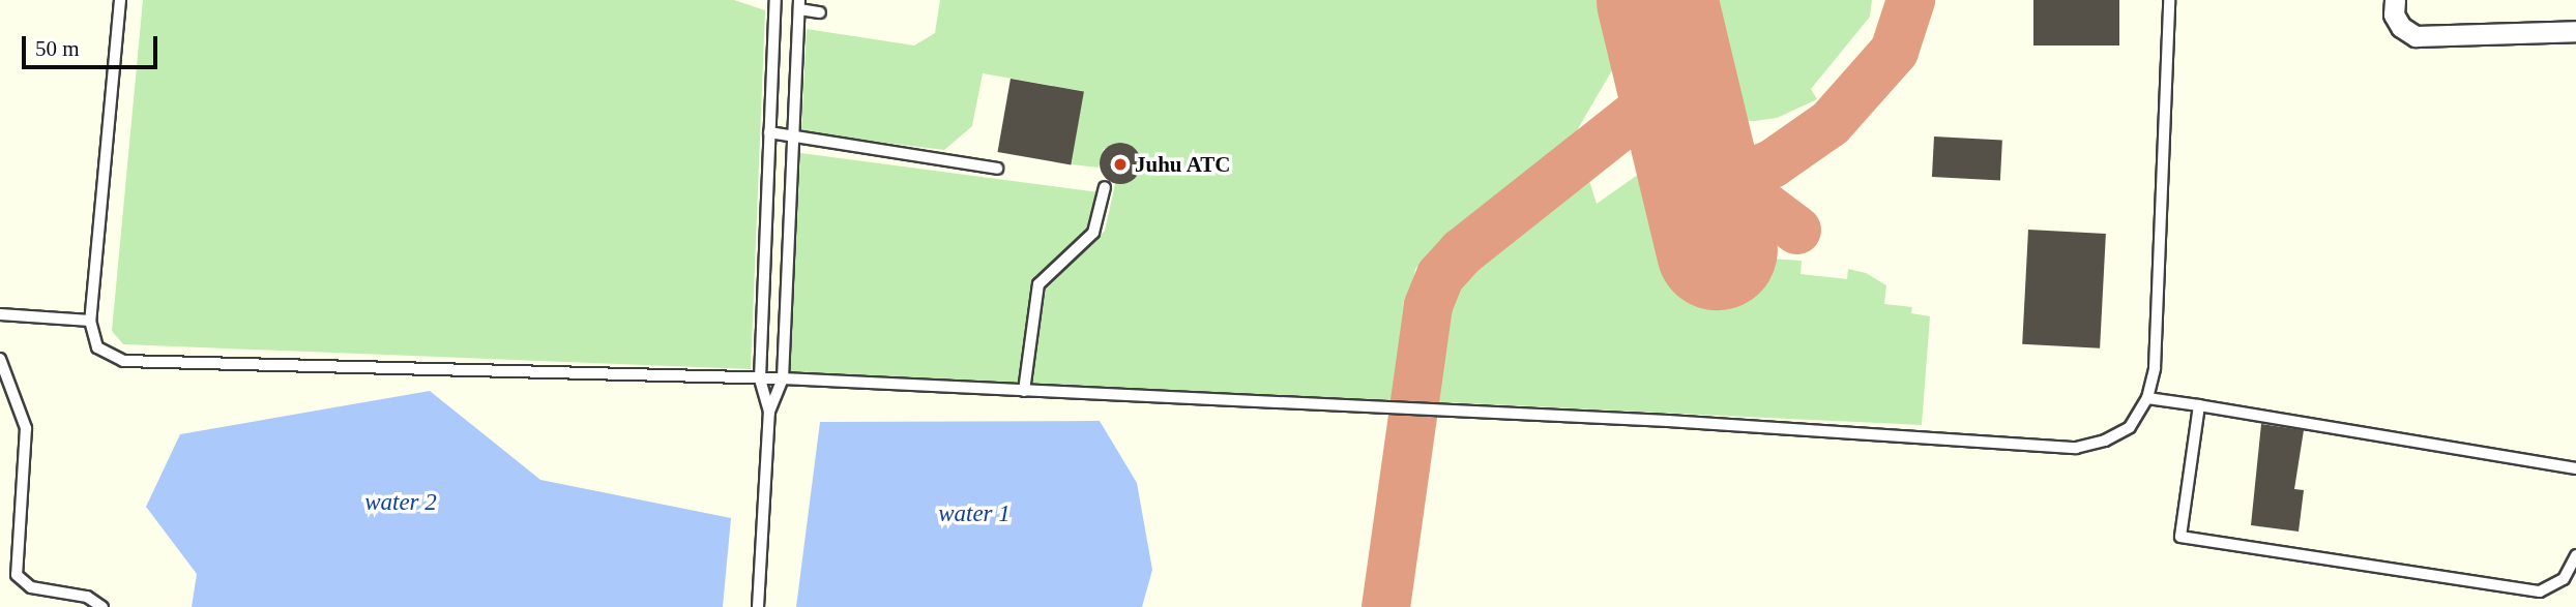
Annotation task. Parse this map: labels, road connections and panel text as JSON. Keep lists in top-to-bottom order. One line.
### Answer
{"water":["water 2","water 1"],"places":["Juhu ATC"],"scale_bar":"50 m"}
